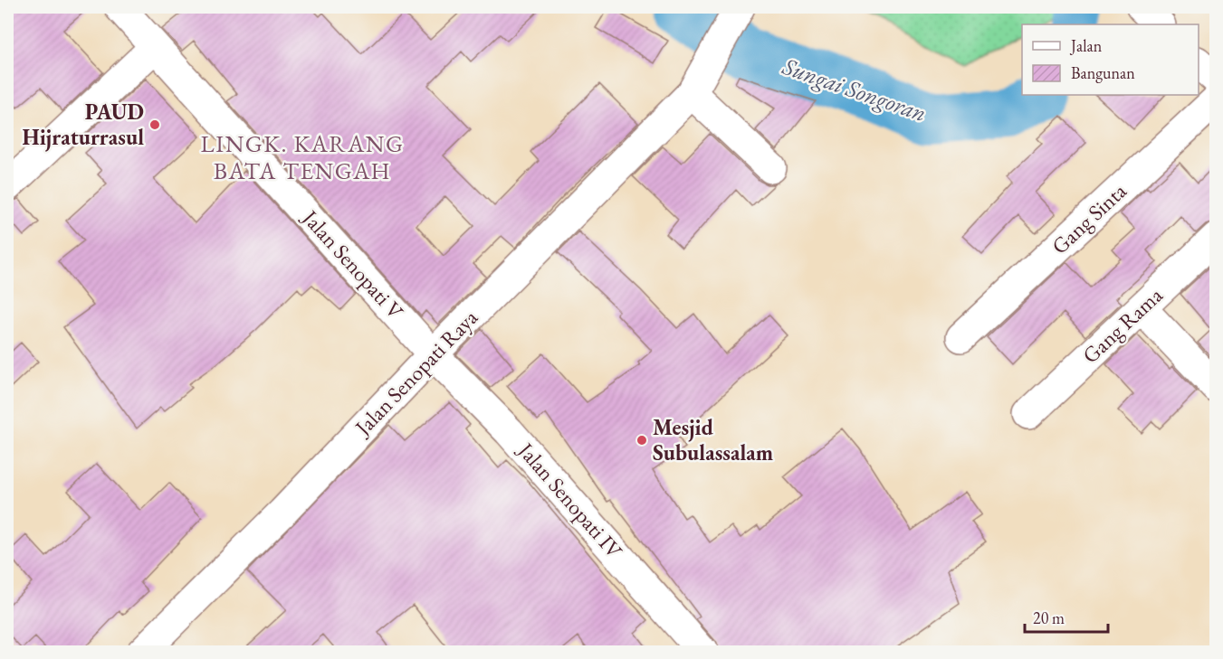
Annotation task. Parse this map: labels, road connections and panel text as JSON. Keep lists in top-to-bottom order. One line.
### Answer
{"streets":{"street":["Gang Sinta","Jalan Senopati V","Gang Rama","Jalan Senopati Raya","Jalan Senopati IV"]},"crossings":[["Jalan Senopati V","Jalan Senopati Raya"],["Jalan Senopati V","Jalan Senopati IV"],["Jalan Senopati Raya","Jalan Senopati IV"]],"districts":["LINGK. KARANG BATA TENGAH"],"water":["Sungai Songoran"],"places":["PAUD Hijraturrasul","Mesjid Subulassalam"],"legend":["Jalan","Bangunan"],"scale_bar":"20 m"}
